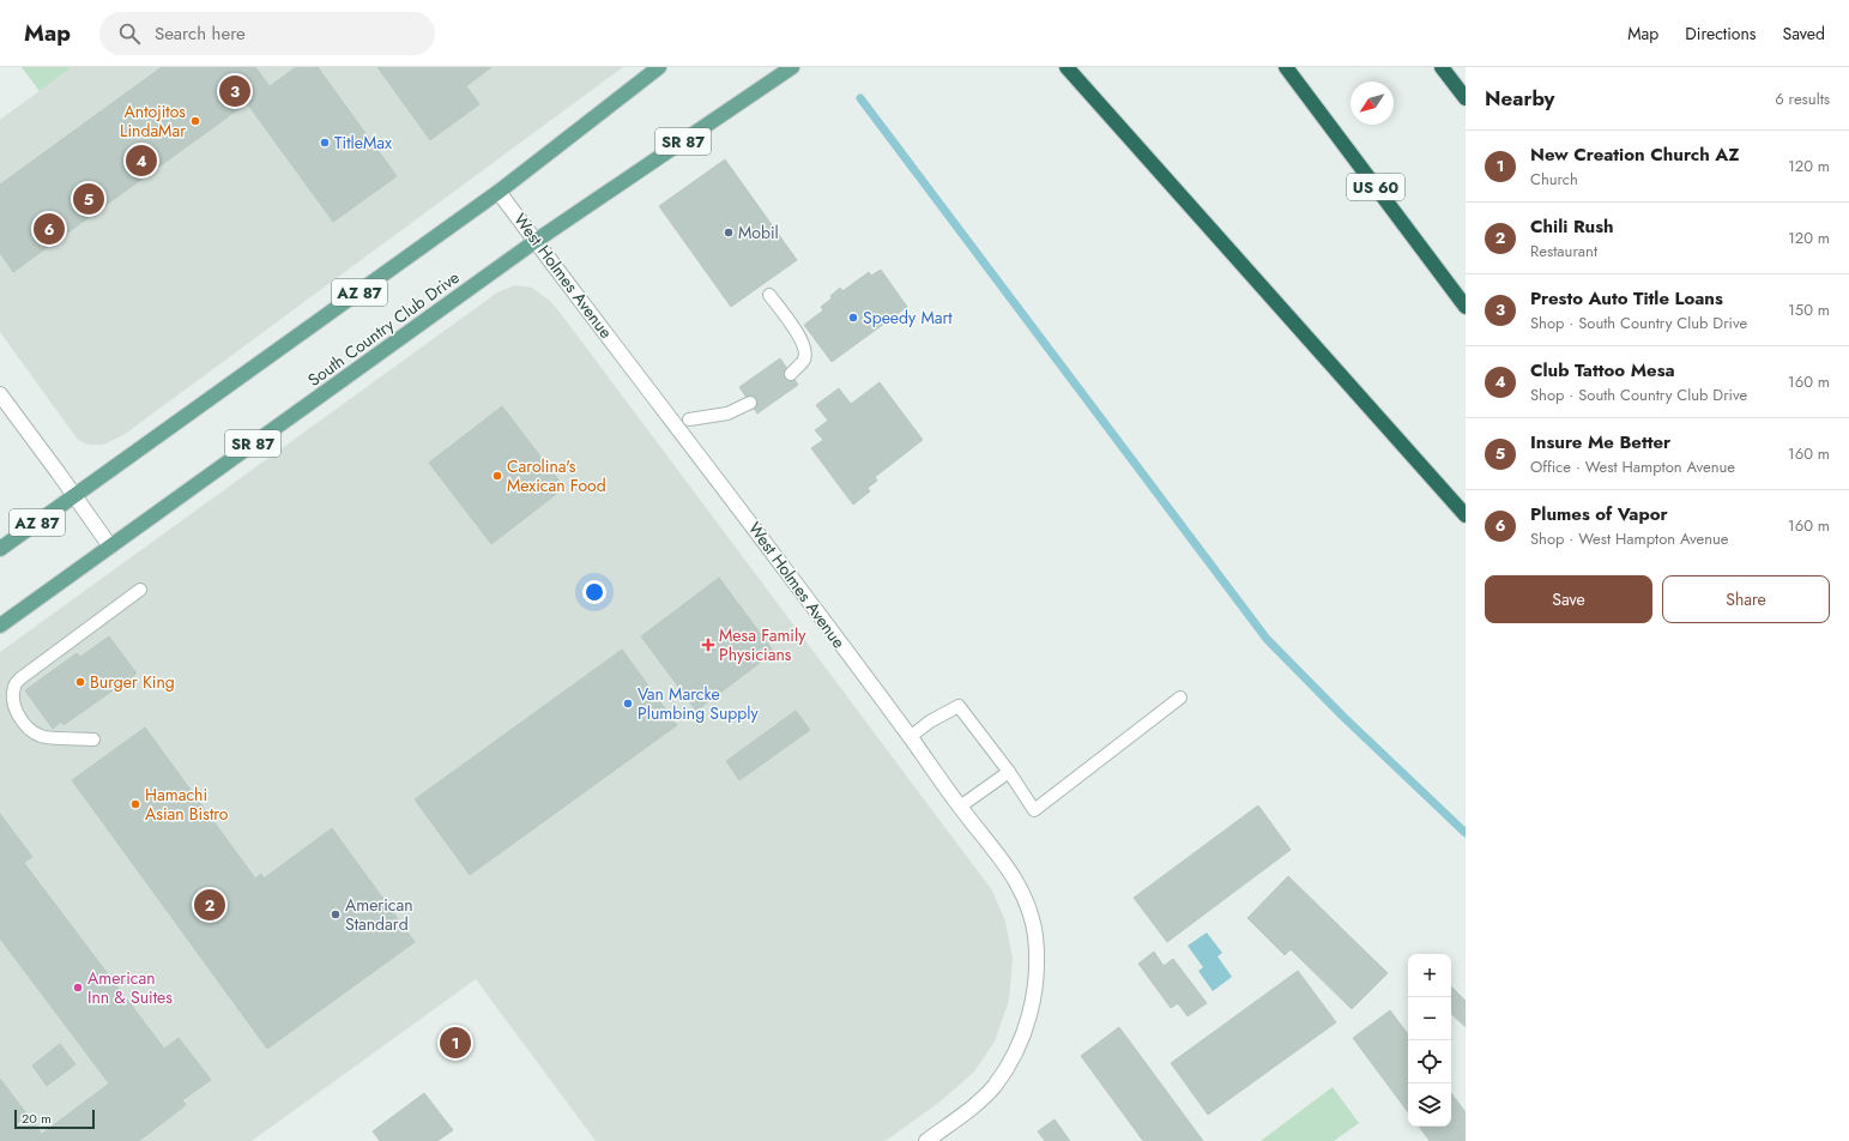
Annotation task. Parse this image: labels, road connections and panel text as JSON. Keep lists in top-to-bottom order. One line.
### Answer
{"streets":{"highway":["US 60"],"main road":["SR 87","AZ 87","South Country Club Drive"],"street":["West Holmes Avenue"]},"crossings":[["West Holmes Avenue","AZ 87"],["West Holmes Avenue","South Country Club Drive"]],"places":{"other":["Antojitos LindaMar","TitleMax","Mobil","Speedy Mart","Carolina's Mexican Food","Burger King","Van Marcke Plumbing Supply","Hamachi Asian Bistro","American Standard","American Inn & Suites"],"health":["Mesa Family Physicians"]},"scale_bar":"20 m","north":"bottom left","page":{"header":"Map","search":"Search here","nav":["Map","Directions","Saved"],"heading":["Nearby","6 results"],"pins":["3","4","5","6","2","1"],"list":[{"mark":"1","name":"New Creation Church AZ","note":"Church","value":"120 m"},{"mark":"2","name":"Chili Rush","note":"Restaurant","value":"120 m"},{"mark":"3","name":"Presto Auto Title Loans","note":"Shop · South Country Club Drive","value":"150 m"},{"mark":"4","name":"Club Tattoo Mesa","note":"Shop · South Country Club Drive","value":"160 m"},{"mark":"5","name":"Insure Me Better","note":"Office · West Hampton Avenue","value":"160 m"},{"mark":"6","name":"Plumes of Vapor","note":"Shop · West Hampton Avenue","value":"160 m"}],"buttons":["Save","Share"],"map_buttons":["+","−"],"scale":"20 m"}}
